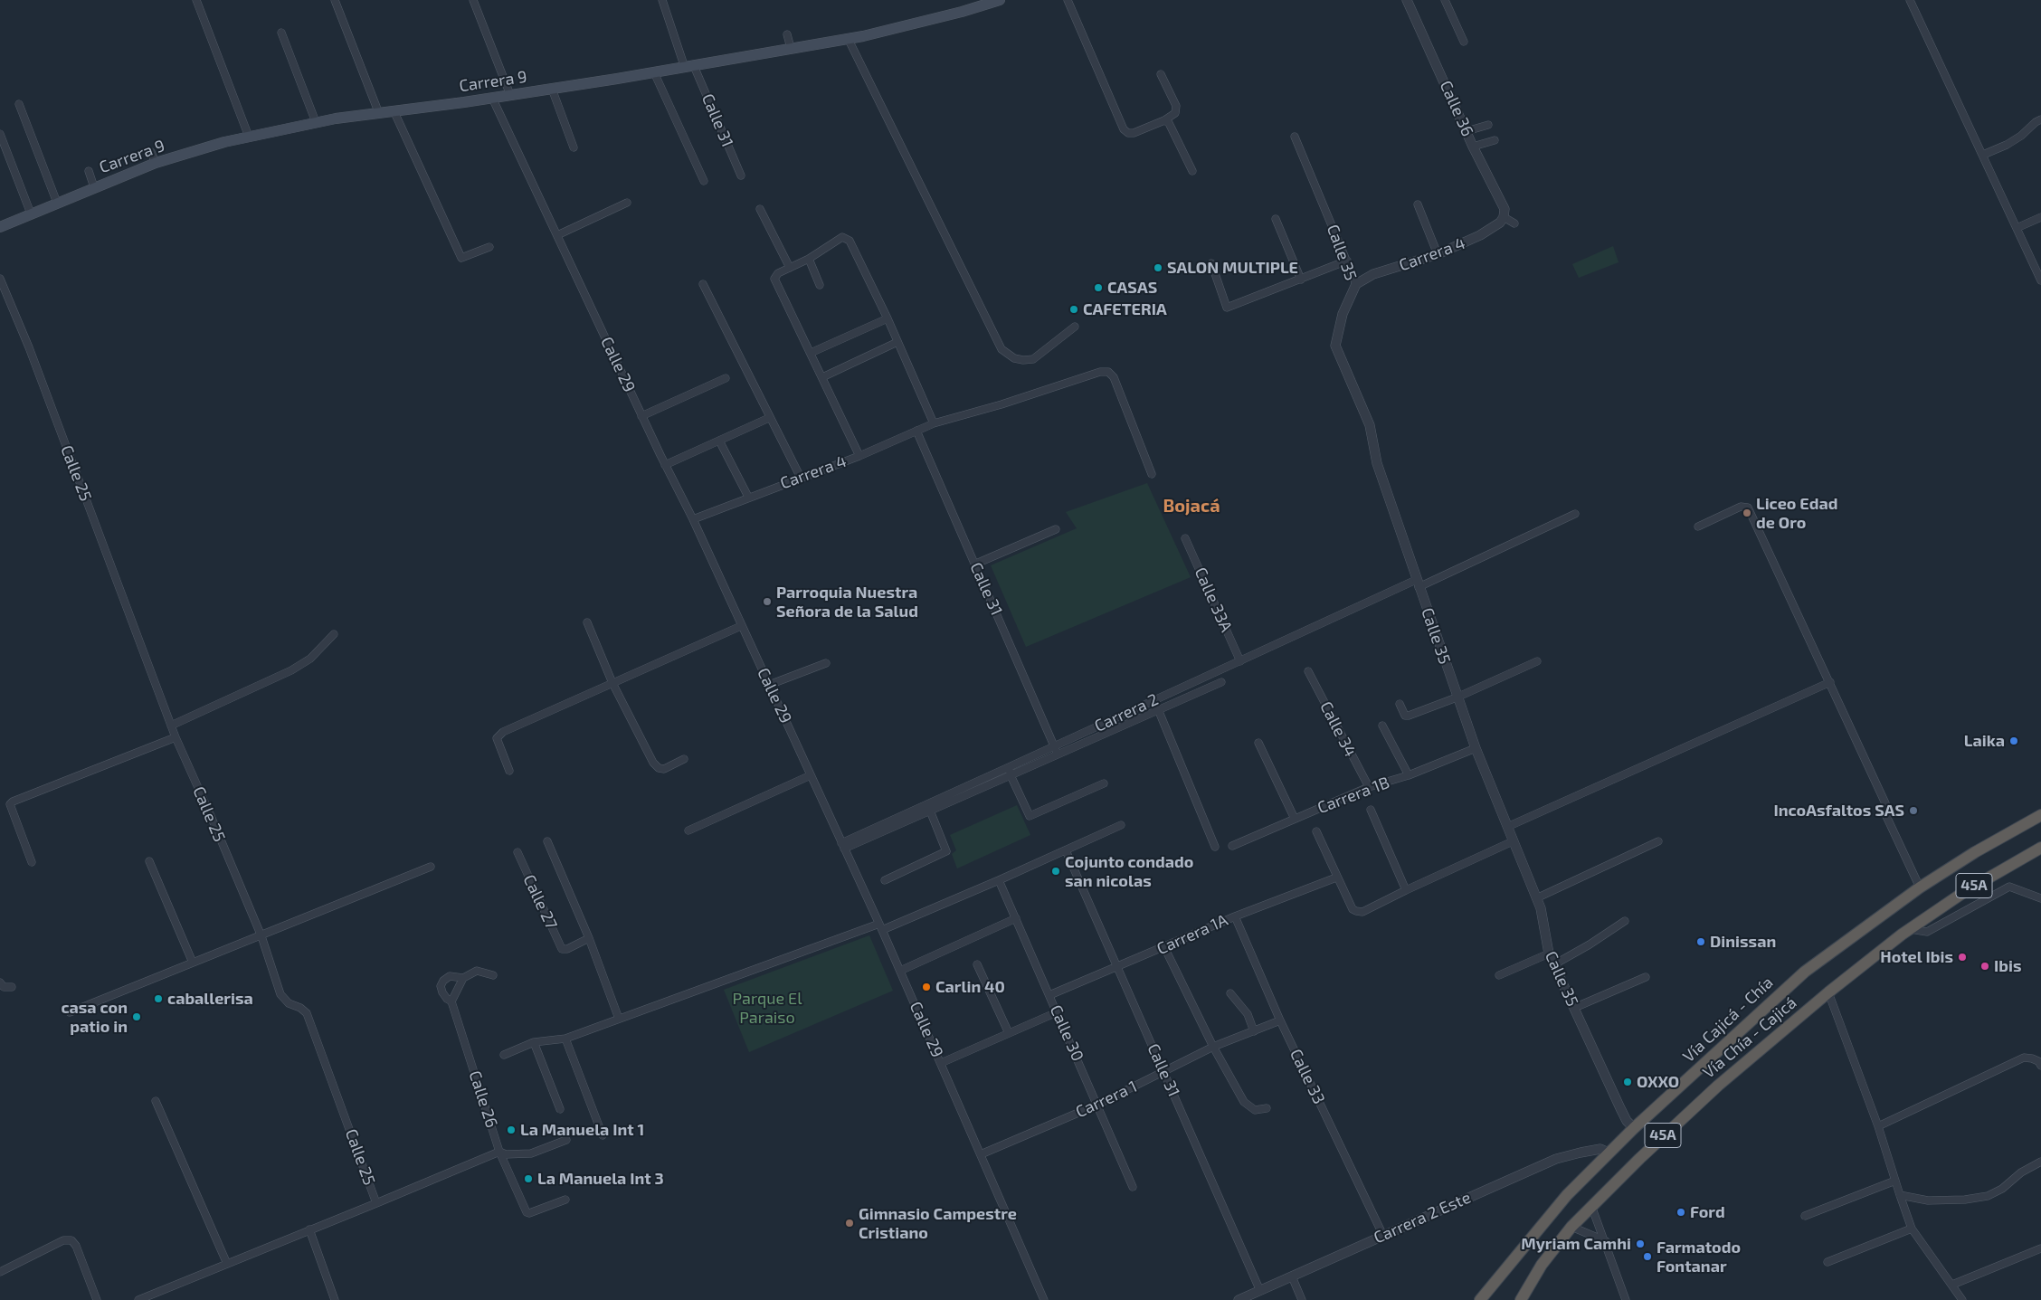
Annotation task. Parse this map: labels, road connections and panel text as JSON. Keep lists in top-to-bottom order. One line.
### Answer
{"streets":{"highway":["45A","Vía Cajicá - Chía","Vía Chía - Cajicá"],"main road":["Carrera 9"],"street":["Calle 36","Calle 31","Calle 35","Carrera 4","Calle 29","Calle 25","Calle 33A","Carrera 2","Calle 34","Carrera 1B","Calle 27","Carrera 1A","Calle 30","Calle 33","Calle 26","Carrera 1","Carrera 2 Este"]},"crossings":[["Carrera 9","Calle 31"],["Carrera 9","Calle 29"],["Calle 36","Carrera 4"],["Calle 31","Carrera 4"],["Calle 31","Carrera 2"],["Calle 31","Carrera 1A"],["Calle 31","Carrera 1"],["Calle 31","Carrera 2 Este"],["Calle 35","Carrera 4"],["Calle 35","Carrera 2"],["Calle 35","Carrera 1B"],["Calle 35","Vía Cajicá - Chía"],["Carrera 4","Calle 29"],["Calle 29","Carrera 2"],["Calle 29","Carrera 1"],["Calle 33A","Carrera 2"],["Calle 34","Carrera 1B"],["Carrera 1A","Calle 30"],["Carrera 1A","Calle 33"],["Vía Cajicá - Chía","Carrera 2 Este"],["Calle 30","Carrera 1"],["Calle 33","Carrera 1"],["Calle 33","Carrera 2 Este"]],"districts":["Bojacá"],"parks":["Parque El Paraiso"],"places":["SALON MULTIPLE","CASAS","CAFETERIA","Liceo Edad de Oro","Parroquia Nuestra Señora de la Salud","Laika","IncoAsfaltos SAS","Cojunto condado san nicolas","Dinissan","Hotel Ibis","Ibis","Carlin 40","caballerisa","casa con patio in","OXXO","La Manuela Int 1","La Manuela Int 3","Ford","Gimnasio Campestre Cristiano","Myriam Camhi","Farmatodo Fontanar"]}
